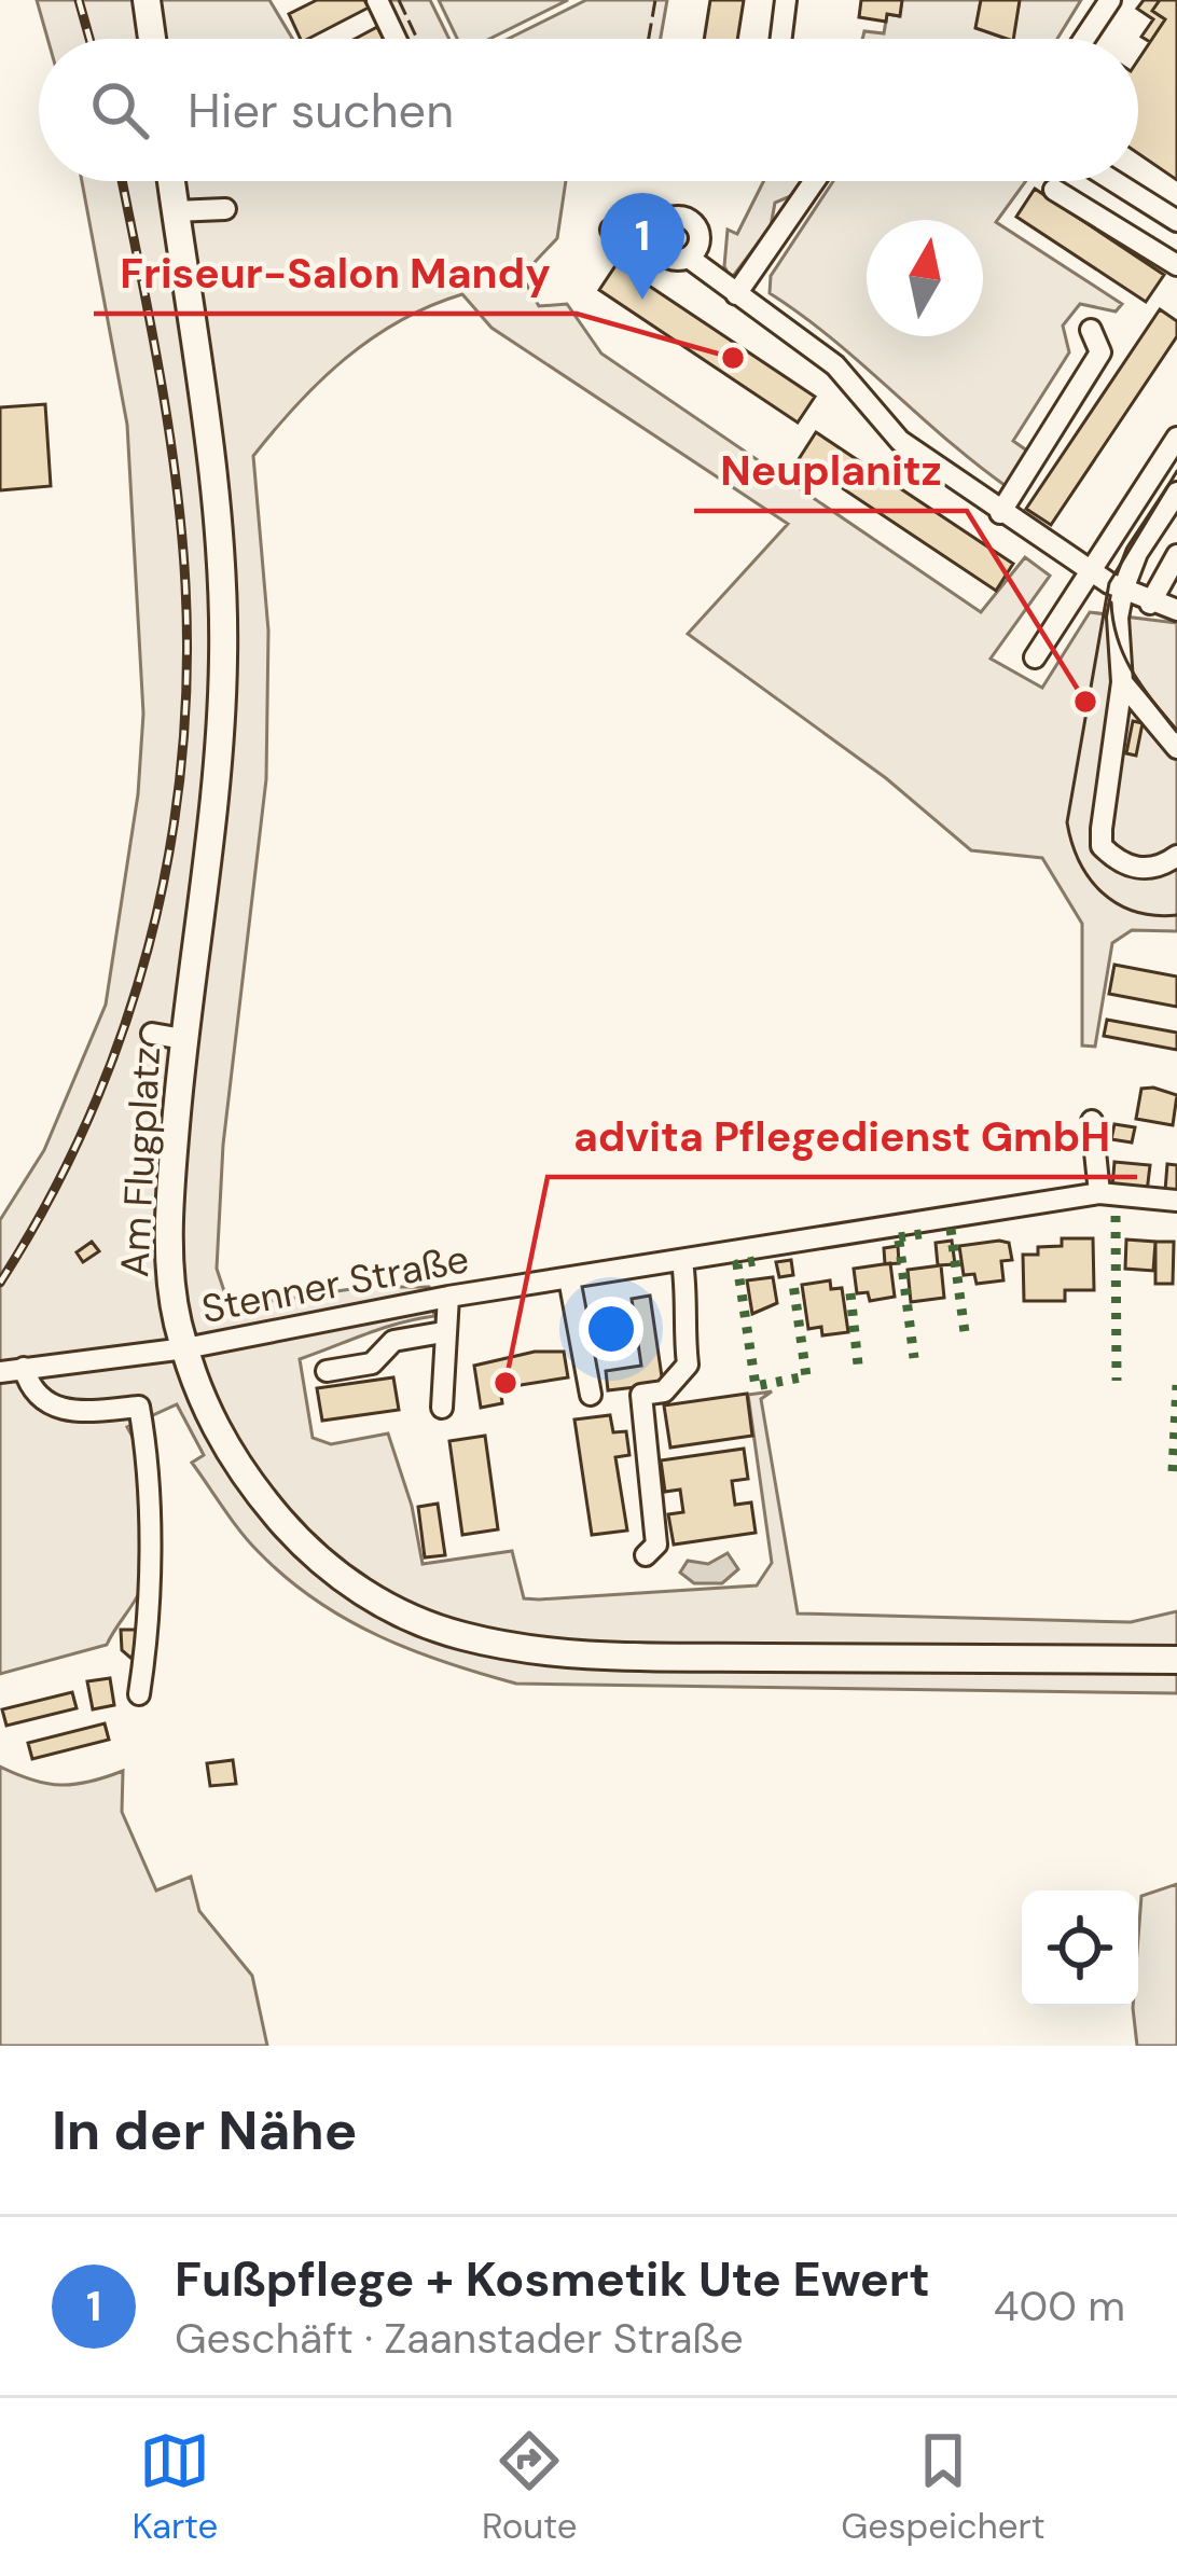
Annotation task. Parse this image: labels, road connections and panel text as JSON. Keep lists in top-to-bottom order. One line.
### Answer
{"streets":{"main road":["Am Flugplatz"],"street":["Stenner Straße"]},"crossings":[["Am Flugplatz","Stenner Straße"]],"places":["Friseur-Salon Mandy","Neuplanitz","advita Pflegedienst GmbH"],"north":"top","page":{"search":"Hier suchen","pins":"1","heading":"In der Nähe","list":[{"mark":"1","name":"Fußpflege + Kosmetik Ute Ewert","note":"Geschäft · Zaanstader Straße","value":"400 m"}],"nav":["Karte","Route","Gespeichert"]}}
